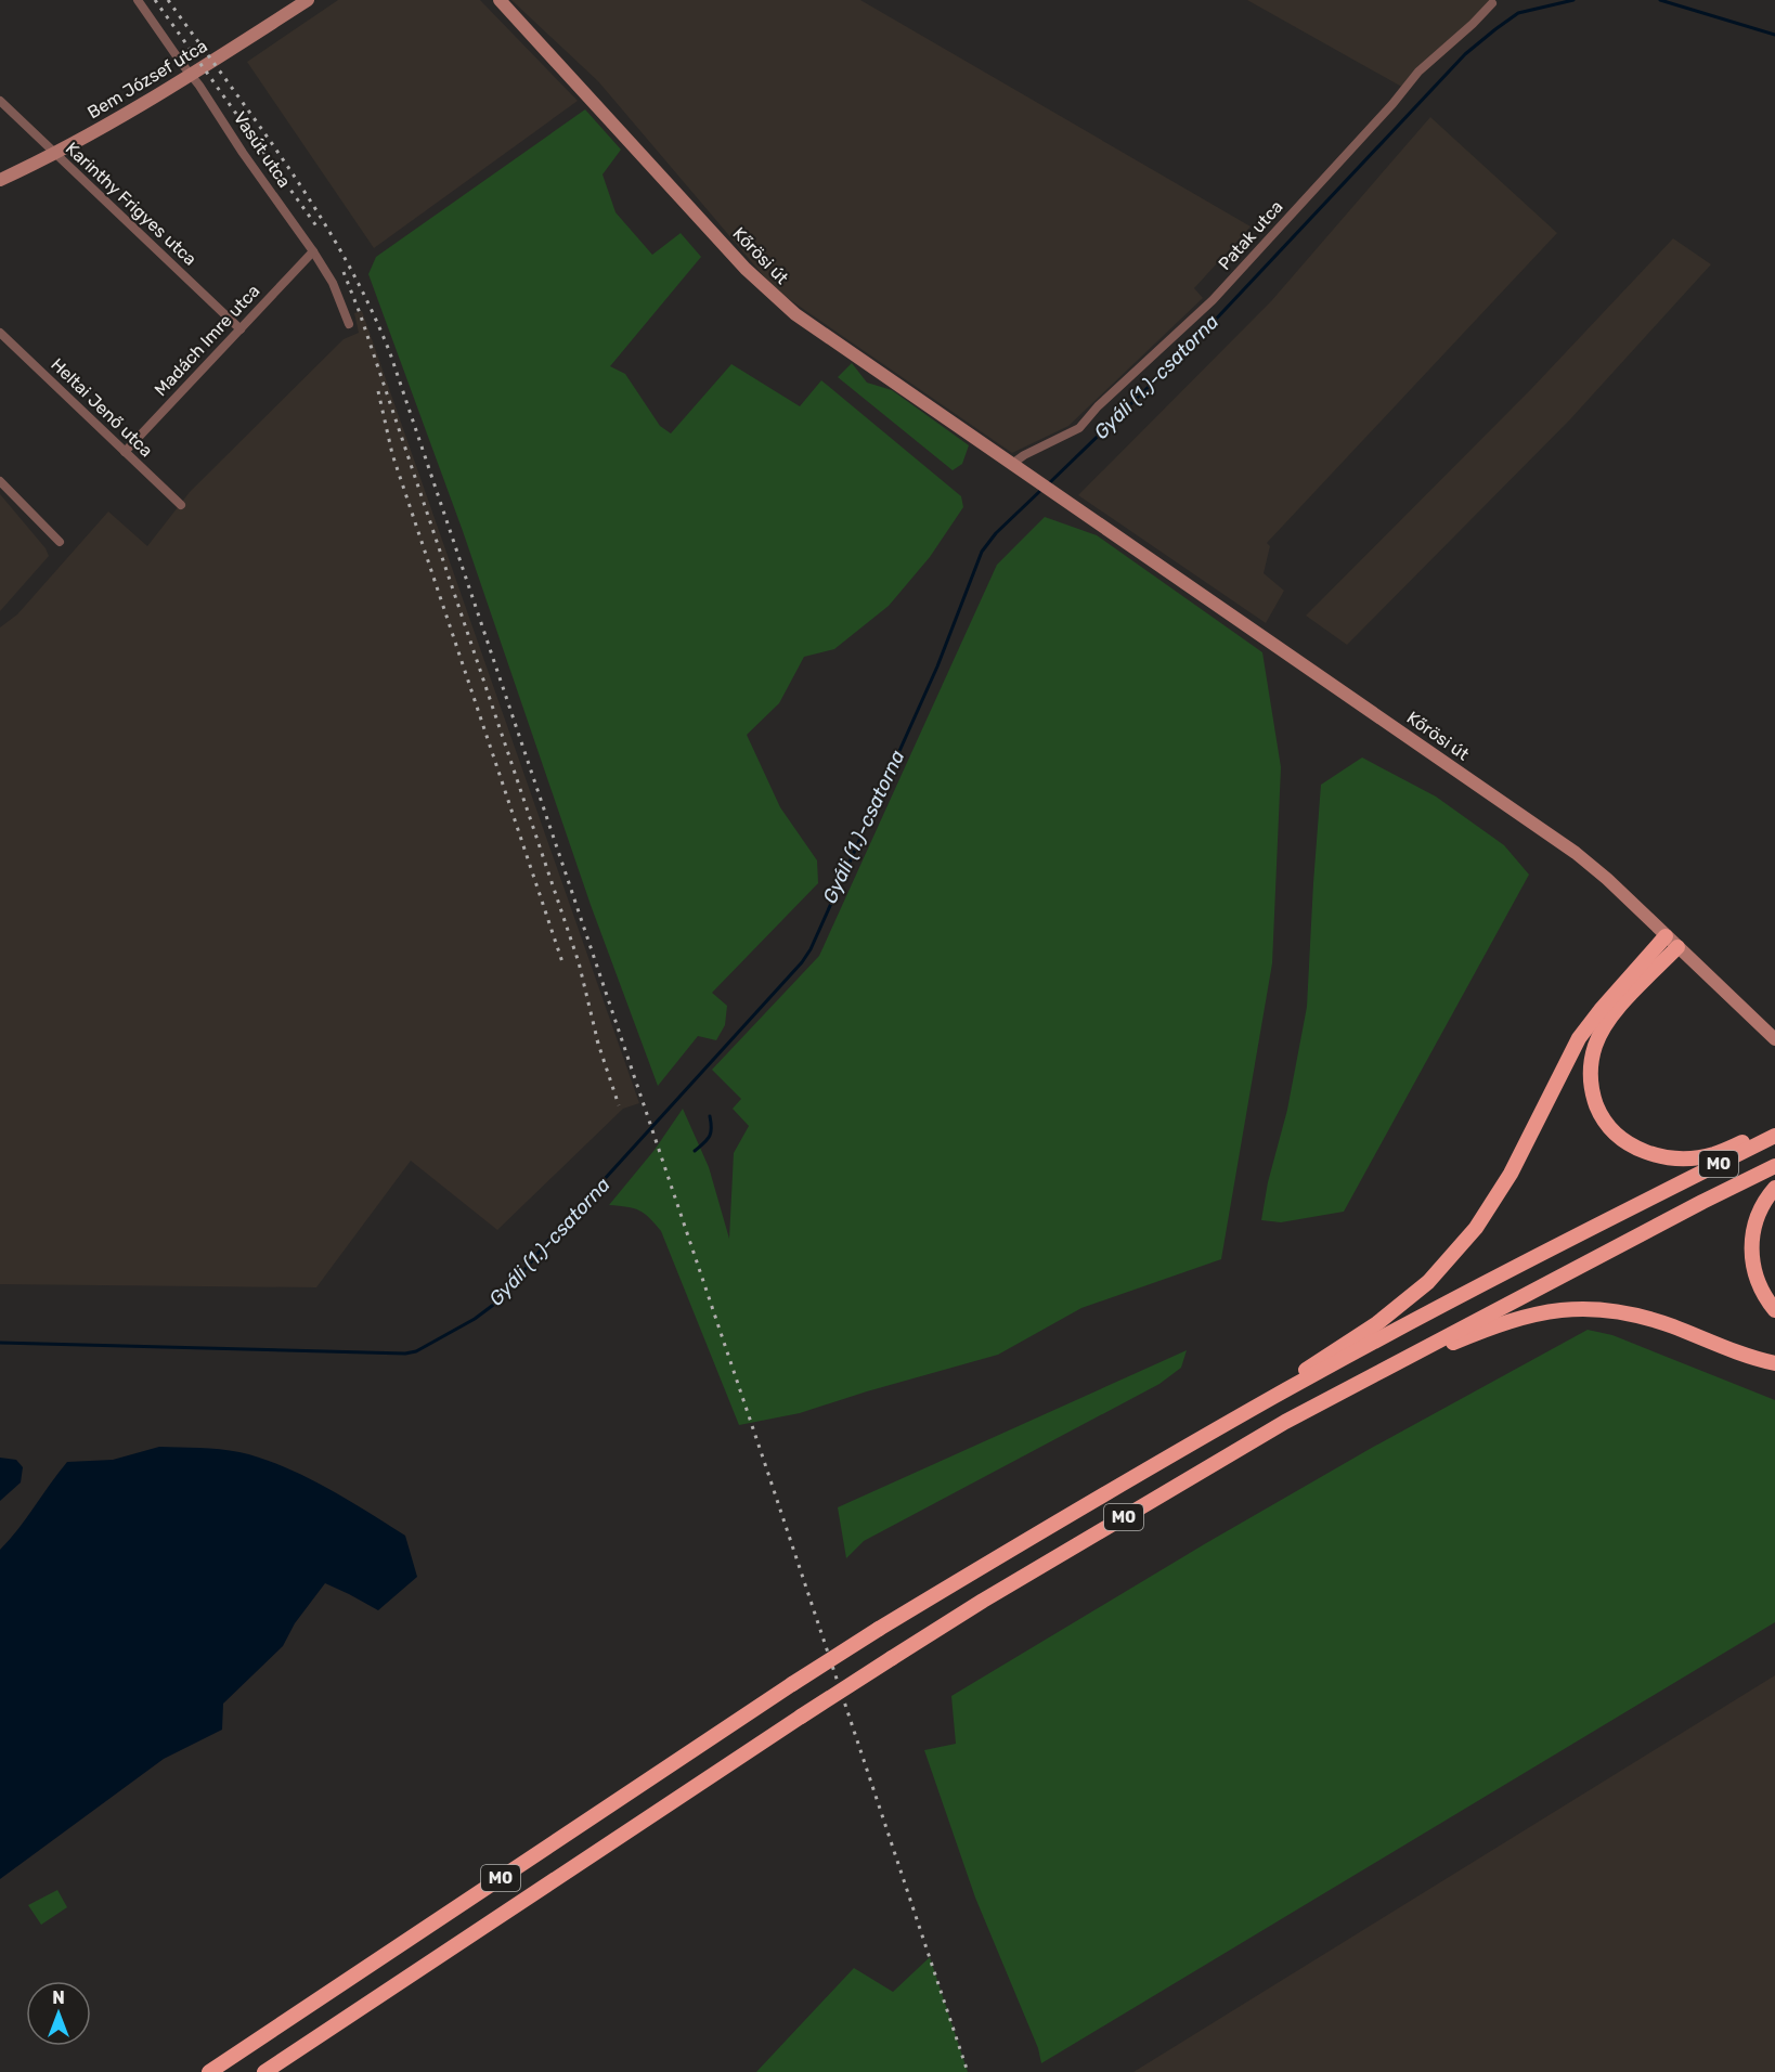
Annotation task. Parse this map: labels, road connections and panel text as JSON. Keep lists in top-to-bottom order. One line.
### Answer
{"streets":{"highway":["M0"],"main road":["Bem József utca","Kőrösi út"],"street":["Vasút utca","Karinthy Frigyes utca","Patak utca","Madách Imre utca","Heltai Jenő utca"]},"crossings":[["Bem József utca","Vasút utca"],["Bem József utca","Karinthy Frigyes utca"],["Vasút utca","Madách Imre utca"],["Karinthy Frigyes utca","Madách Imre utca"],["Patak utca","Kőrösi út"],["Madách Imre utca","Heltai Jenő utca"]],"water":["Gyáli (1.)-csatorna"],"north":"top"}
